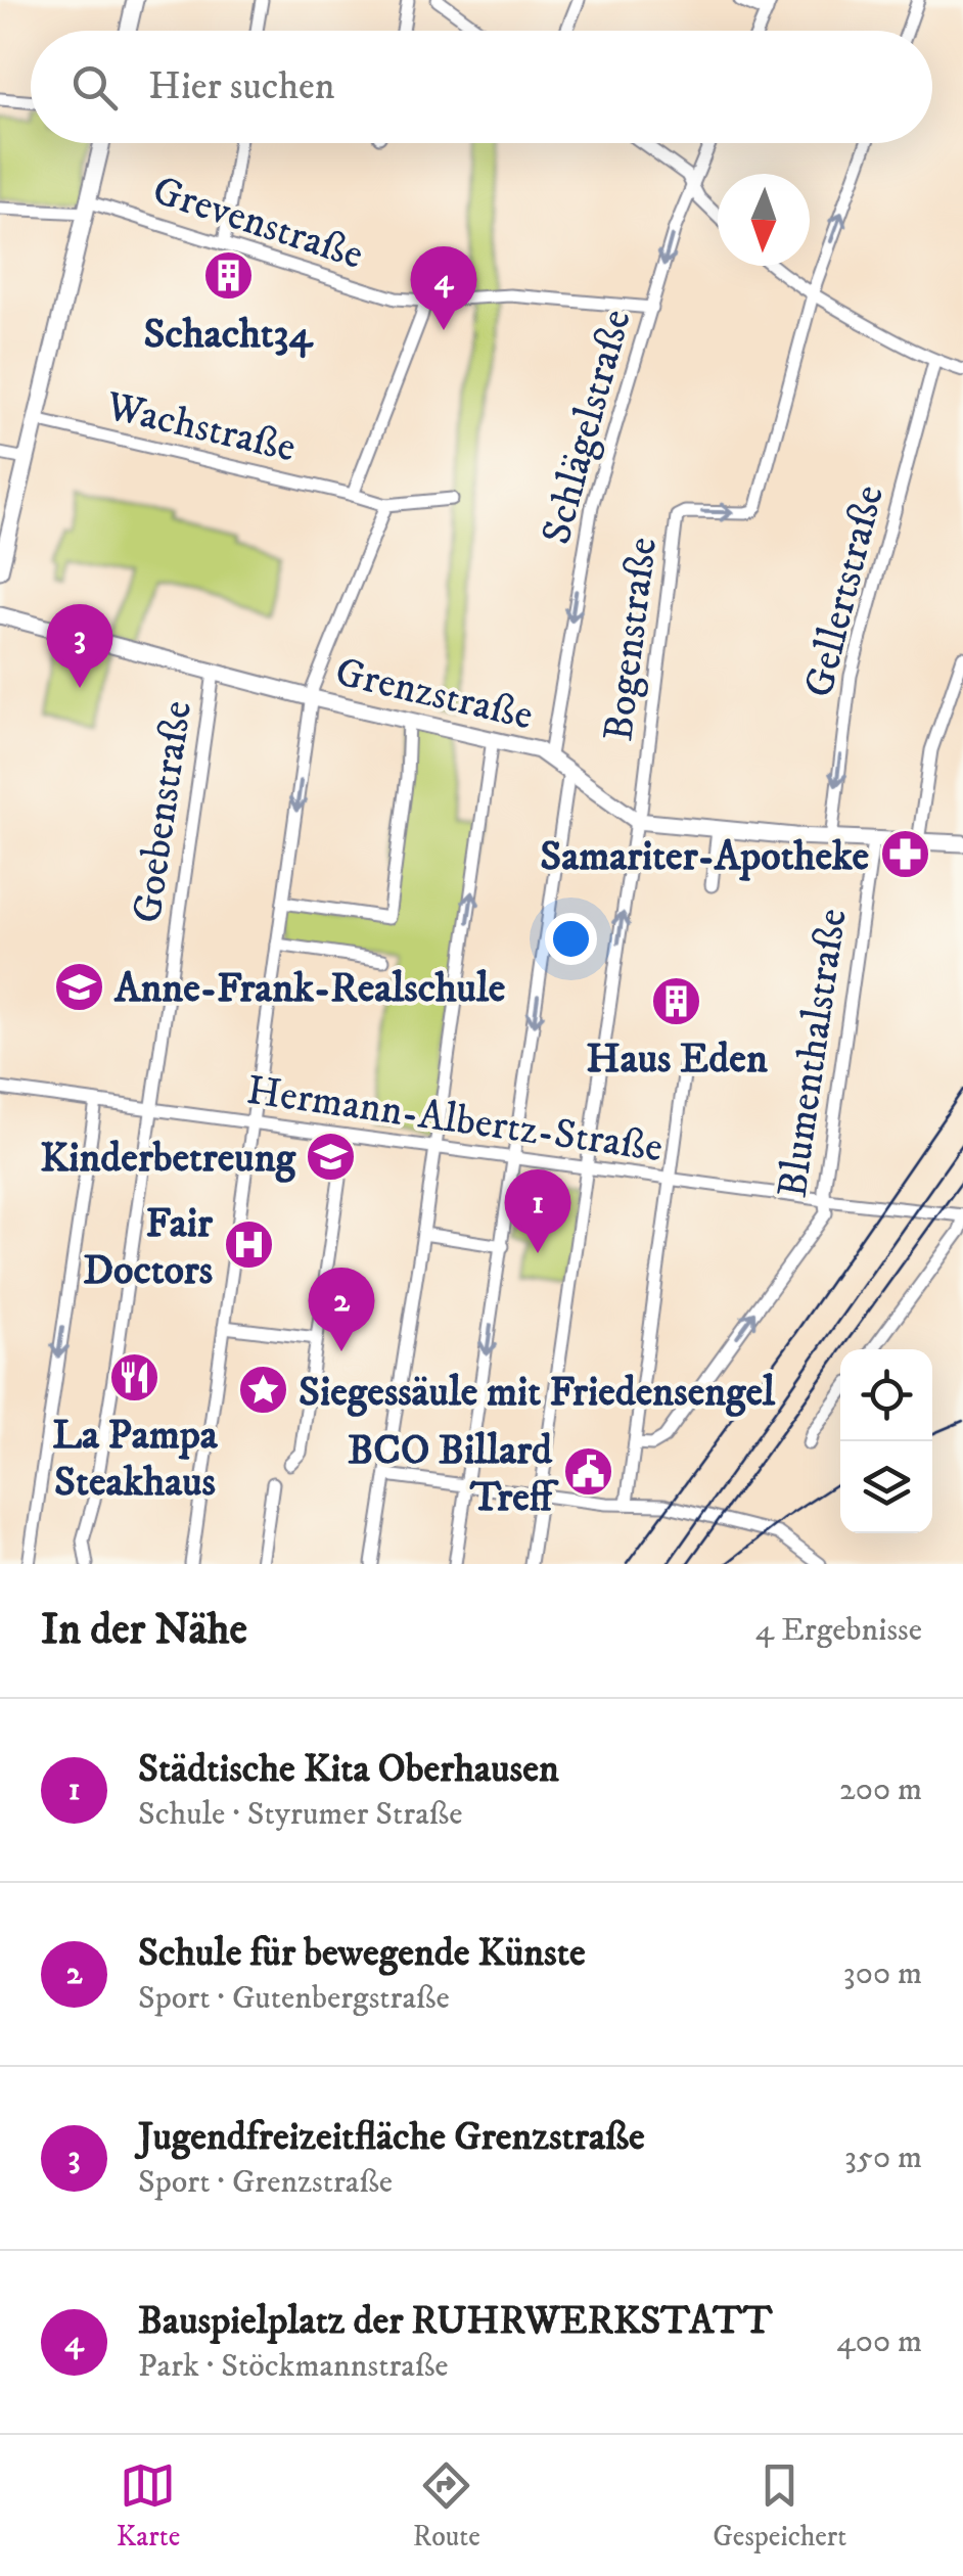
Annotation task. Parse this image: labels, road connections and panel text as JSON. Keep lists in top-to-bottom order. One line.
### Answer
{"streets":{"street":["Grevenstraße","Wachstraße","Schlägelstraße","Gellertstraße","Bogenstraße","Grenzstraße","Goebenstraße","Blumenthalstraße","Hermann-Albertz-Straße"]},"crossings":[["Grevenstraße","Schlägelstraße"],["Schlägelstraße","Grenzstraße"],["Bogenstraße","Grenzstraße"],["Grenzstraße","Goebenstraße"],["Goebenstraße","Hermann-Albertz-Straße"],["Blumenthalstraße","Hermann-Albertz-Straße"]],"one_way":["Schlägelstraße","Bogenstraße","Blumenthalstraße"],"places":{"building":["Schacht34","Haus Eden"],"pharmacy":["Samariter-Apotheke"],"school or university":["Anne-Frank-Realschule","Kinderbetreung"],"hospital":["Fair Doctors"],"restaurant":["La Pampa Steakhaus"],"place":["Siegessäule mit Friedensengel"],"public building":["BCO Billard Treff"]},"north":"bottom","page":{"search":"Hier suchen","pins":["4","3","1","2"],"heading":["In der Nähe","4 Ergebnisse"],"list":[{"mark":"1","name":"Städtische Kita Oberhausen","note":"Schule · Styrumer Straße","value":"200 m"},{"mark":"2","name":"Schule für bewegende Künste","note":"Sport · Gutenbergstraße","value":"300 m"},{"mark":"3","name":"Jugendfreizeitfläche Grenzstraße","note":"Sport · Grenzstraße","value":"350 m"},{"mark":"4","name":"Bauspielplatz der RUHRWERKSTATT","note":"Park · Stöckmannstraße","value":"400 m"}],"nav":["Karte","Route","Gespeichert"]}}
